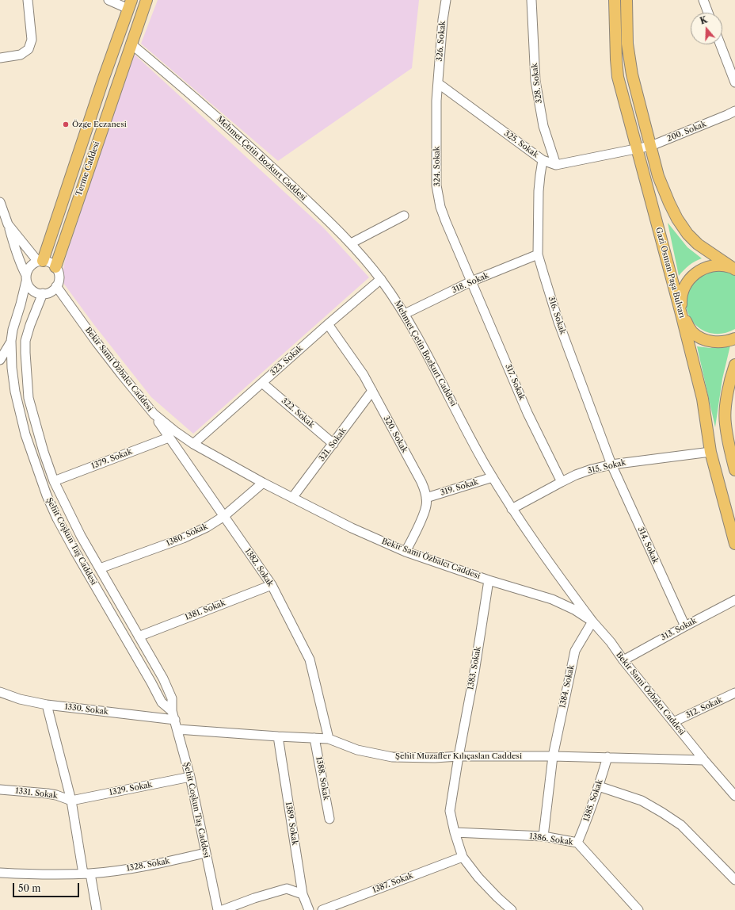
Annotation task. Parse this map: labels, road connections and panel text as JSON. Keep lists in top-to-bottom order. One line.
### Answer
{"streets":{"main road":["Terme Caddesi","Gazi Osman Paşa Bulvarı"],"street":["326. Sokak","328. Sokak","200. Sokak","325. Sokak","Mehmet Çetin Bozkurt Caddesi","324. Sokak","318. Sokak","316. Sokak","323. Sokak","Bekir Sami Özbalcı Caddesi","317. Sokak","322. Sokak","320. Sokak","321. Sokak","1379. Sokak","315. Sokak","319. Sokak","1380. Sokak","Şehit Coşkun Taş Caddesi","314. Sokak","1382. Sokak","1381. Sokak","313. Sokak","1383. Sokak","1384. Sokak","312. Sokak","1330. Sokak","Şehit Muzaffer Kılıçaslan Caddesi","1388. Sokak","1329. Sokak","1331. Sokak","1385. Sokak","1389. Sokak","1386. Sokak","1328. Sokak","1387. Sokak"]},"crossings":[["326. Sokak","325. Sokak"],["326. Sokak","324. Sokak"],["328. Sokak","325. Sokak"],["200. Sokak","Gazi Osman Paşa Bulvarı"],["325. Sokak","324. Sokak"],["325. Sokak","316. Sokak"],["Mehmet Çetin Bozkurt Caddesi","Terme Caddesi"],["Mehmet Çetin Bozkurt Caddesi","318. Sokak"],["Mehmet Çetin Bozkurt Caddesi","323. Sokak"],["Mehmet Çetin Bozkurt Caddesi","Bekir Sami Özbalcı Caddesi"],["Mehmet Çetin Bozkurt Caddesi","315. Sokak"],["Mehmet Çetin Bozkurt Caddesi","319. Sokak"],["Mehmet Çetin Bozkurt Caddesi","1384. Sokak"],["324. Sokak","318. Sokak"],["324. Sokak","317. Sokak"],["Terme Caddesi","Bekir Sami Özbalcı Caddesi"],["Terme Caddesi","Şehit Coşkun Taş Caddesi"],["Gazi Osman Paşa Bulvarı","315. Sokak"],["318. Sokak","316. Sokak"],["318. Sokak","317. Sokak"],["316. Sokak","315. Sokak"],["316. Sokak","314. Sokak"],["323. Sokak","Bekir Sami Özbalcı Caddesi"],["323. Sokak","322. Sokak"],["323. Sokak","320. Sokak"],["Bekir Sami Özbalcı Caddesi","320. Sokak"],["Bekir Sami Özbalcı Caddesi","321. Sokak"],["Bekir Sami Özbalcı Caddesi","1380. Sokak"],["Bekir Sami Özbalcı Caddesi","Şehit Coşkun Taş Caddesi"],["Bekir Sami Özbalcı Caddesi","1382. Sokak"],["Bekir Sami Özbalcı Caddesi","313. Sokak"],["Bekir Sami Özbalcı Caddesi","1383. Sokak"],["Bekir Sami Özbalcı Caddesi","1384. Sokak"],["Bekir Sami Özbalcı Caddesi","312. Sokak"],["Bekir Sami Özbalcı Caddesi","Şehit Muzaffer Kılıçaslan Caddesi"],["317. Sokak","315. Sokak"],["322. Sokak","321. Sokak"],["320. Sokak","321. Sokak"],["320. Sokak","319. Sokak"],["1379. Sokak","Şehit Coşkun Taş Caddesi"],["1379. Sokak","1382. Sokak"],["315. Sokak","314. Sokak"],["1380. Sokak","Şehit Coşkun Taş Caddesi"],["1380. Sokak","1382. Sokak"],["Şehit Coşkun Taş Caddesi","1381. Sokak"],["Şehit Coşkun Taş Caddesi","1330. Sokak"],["Şehit Coşkun Taş Caddesi","Şehit Muzaffer Kılıçaslan Caddesi"],["Şehit Coşkun Taş Caddesi","1329. Sokak"],["Şehit Coşkun Taş Caddesi","1328. Sokak"],["314. Sokak","313. Sokak"],["1382. Sokak","1381. Sokak"],["1382. Sokak","Şehit Muzaffer Kılıçaslan Caddesi"],["1383. Sokak","Şehit Muzaffer Kılıçaslan Caddesi"],["1383. Sokak","1386. Sokak"],["1383. Sokak","1387. Sokak"],["1384. Sokak","Şehit Muzaffer Kılıçaslan Caddesi"],["1384. Sokak","1386. Sokak"],["Şehit Muzaffer Kılıçaslan Caddesi","1388. Sokak"],["Şehit Muzaffer Kılıçaslan Caddesi","1385. Sokak"],["Şehit Muzaffer Kılıçaslan Caddesi","1389. Sokak"],["1329. Sokak","1331. Sokak"],["1385. Sokak","1386. Sokak"]],"places":["Özge Eczanesi"],"scale_bar":"50 m","north":"top"}
